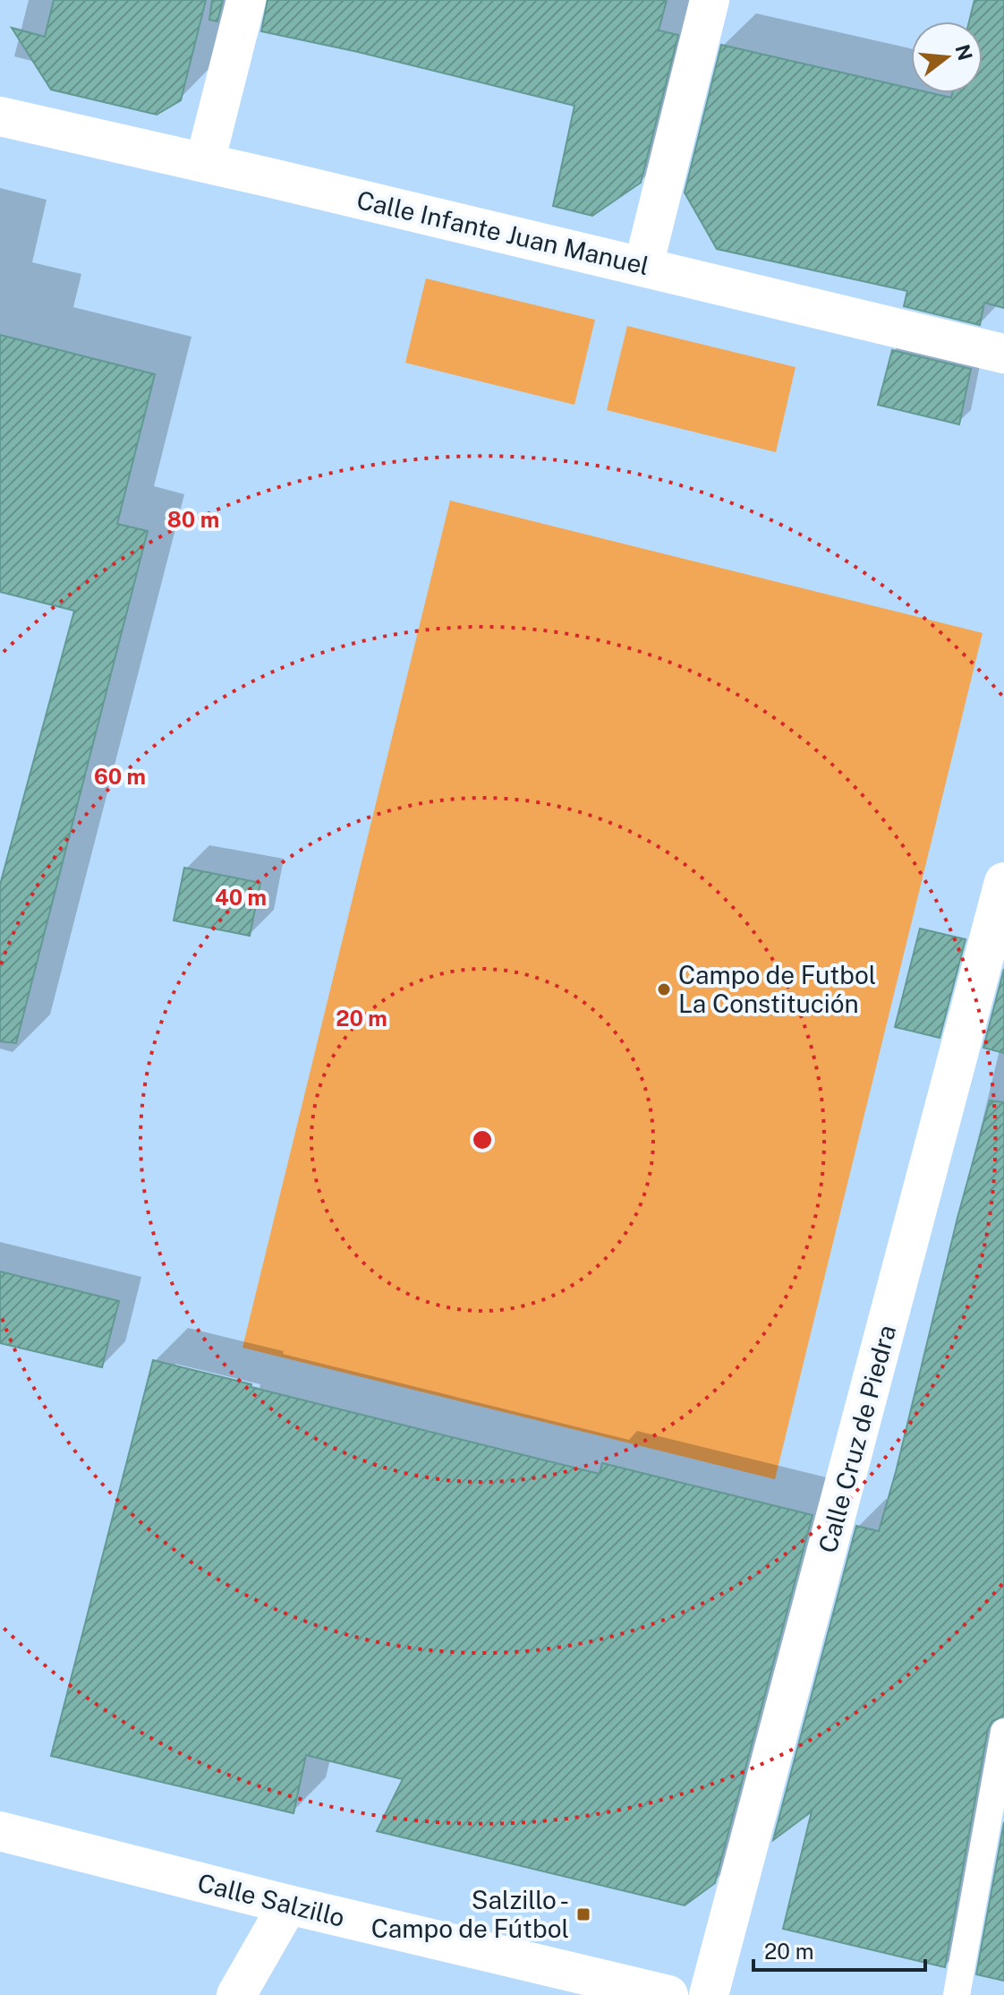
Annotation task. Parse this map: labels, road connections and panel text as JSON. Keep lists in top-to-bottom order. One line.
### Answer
{"streets":{"street":["Calle Infante Juan Manuel","Calle Cruz de Piedra","Calle Salzillo"]},"places":{"other":["Campo de Futbol La Constitución"],"transit":["Salzillo - Campo de Fútbol"]},"scale_bar":"20 m","north":"right","rings":["80 m","60 m","40 m","20 m"]}
